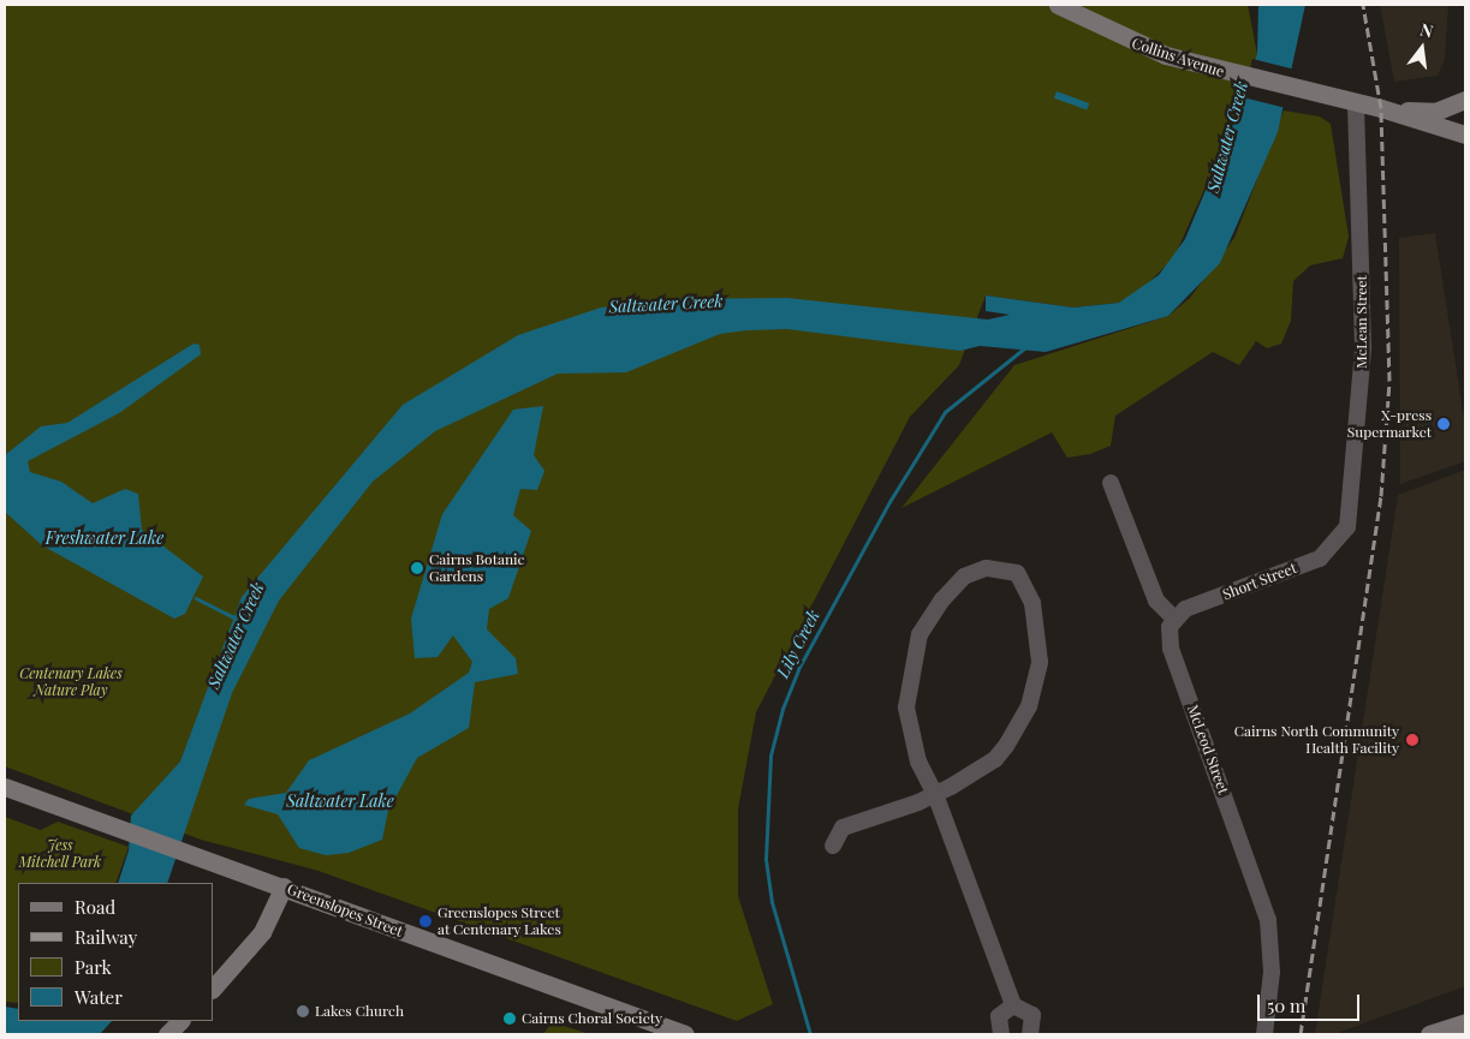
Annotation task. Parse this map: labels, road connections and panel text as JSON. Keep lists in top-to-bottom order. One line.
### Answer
{"streets":{"street":["Collins Avenue","McLean Street","Short Street","McLeod Street","Greenslopes Street"]},"crossings":[["Collins Avenue","McLean Street"],["McLean Street","Short Street"],["Short Street","McLeod Street"]],"water":["Saltwater Creek","Freshwater Lake","Lily Creek","Saltwater Lake"],"parks":["Centenary Lakes Nature Play","Jess Mitchell Park"],"places":["X-press Supermarket","Cairns Botanic Gardens","Cairns North Community Health Facility","Greenslopes Street at Centenary Lakes","Lakes Church","Cairns Choral Society"],"legend":["Road","Railway","Park","Water"],"scale_bar":"50 m","north":"top"}
